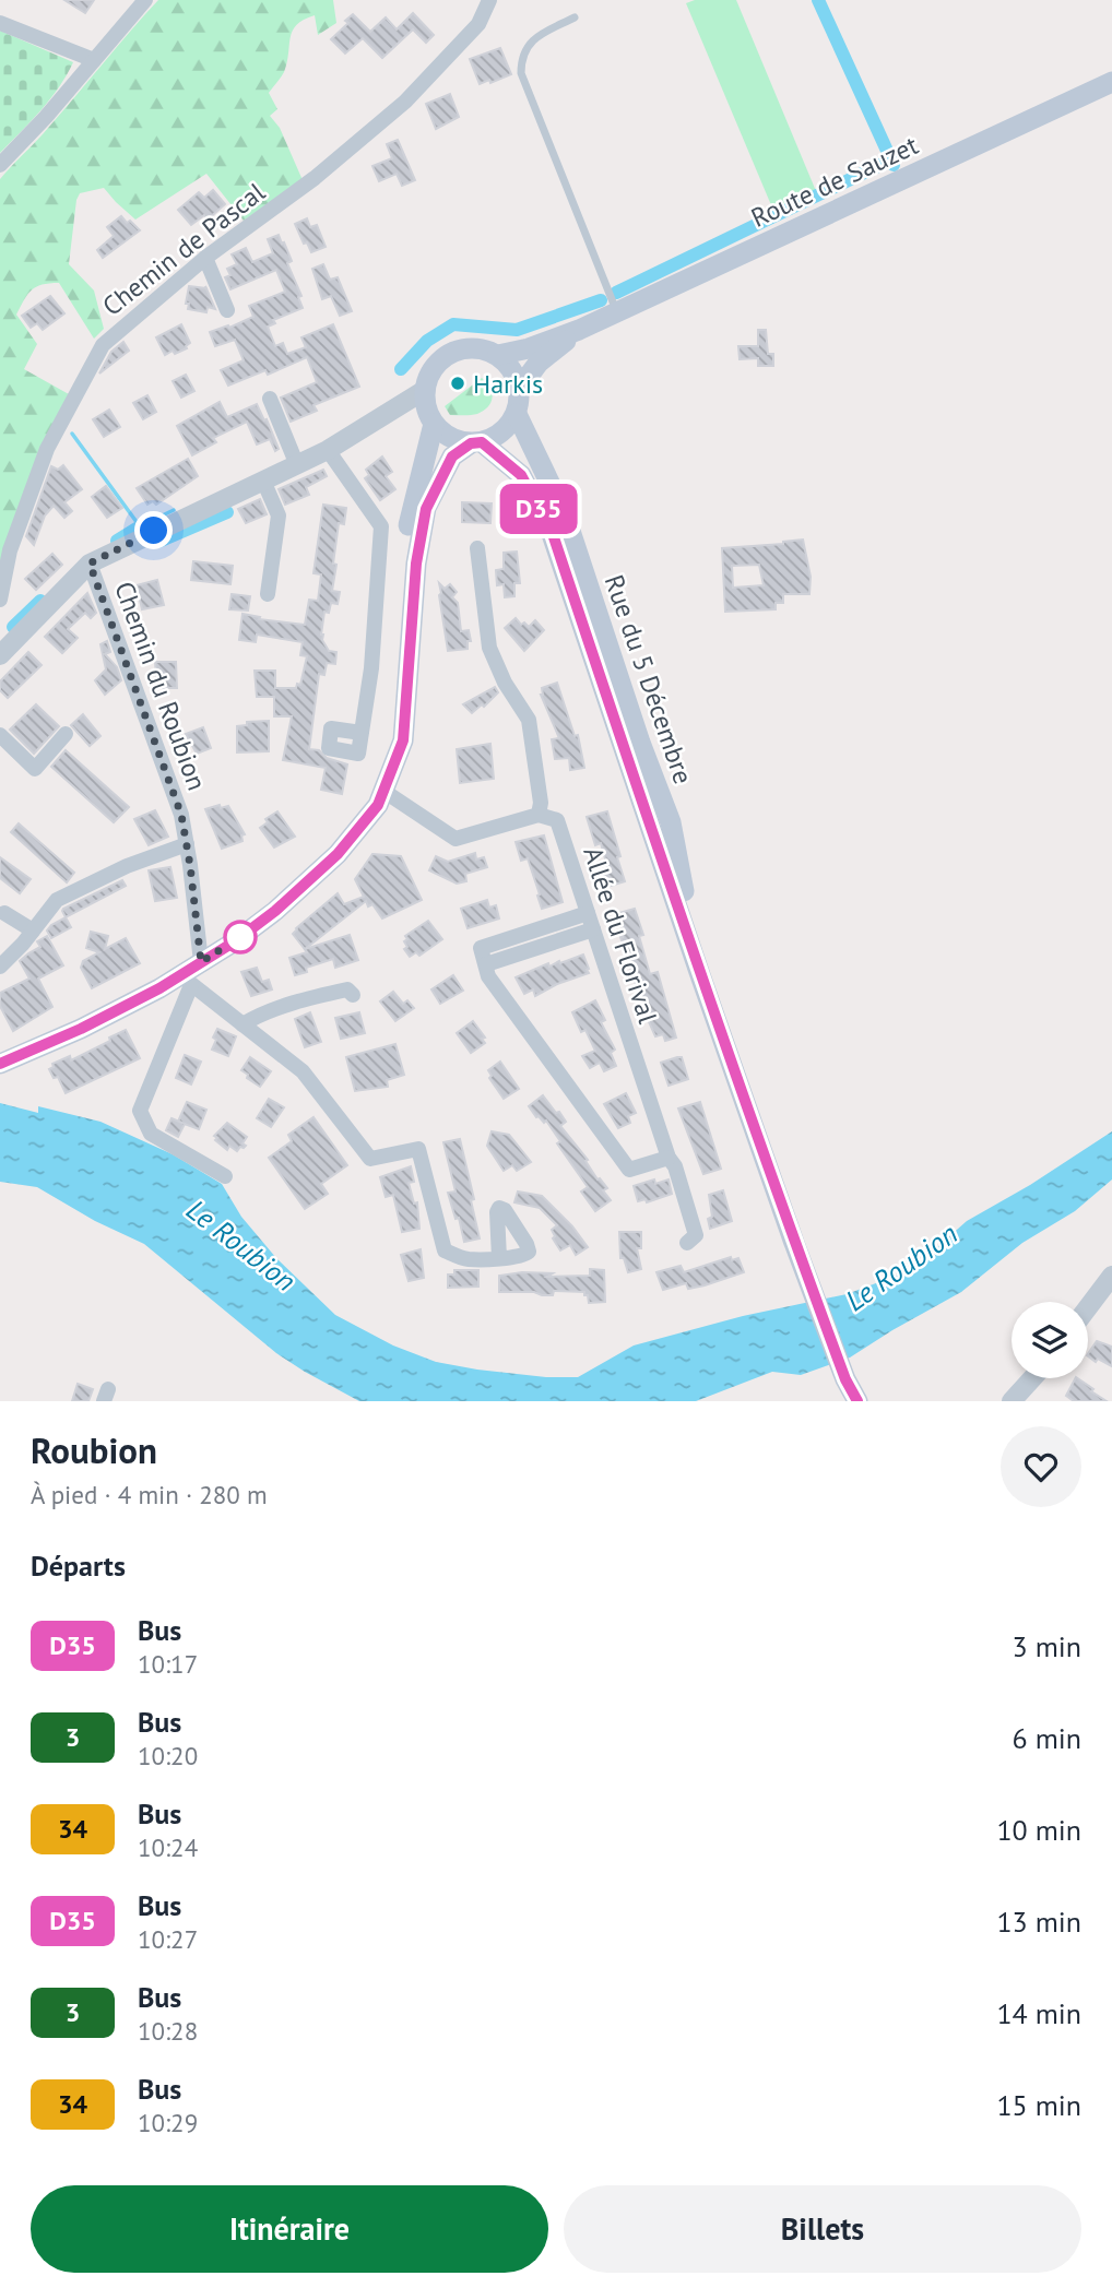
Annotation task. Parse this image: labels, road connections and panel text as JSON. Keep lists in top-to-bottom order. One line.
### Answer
{"streets":{"main road":["Route de Sauzet","Rue du 5 Décembre"],"street":["Chemin de Pascal","Chemin du Roubion","Allée du Florival"]},"crossings":[["Route de Sauzet","Rue du 5 Décembre"]],"water":["Le Roubion"],"places":["Harkis"],"lines":["bus line D35"],"page":{"on_map":"D35","heading":[["Roubion","À pied · 4 min · 280 m"],"Départs"],"list":[{"mark":"D35","name":"Bus","note":"10:17","value":"3 min"},{"mark":"3","name":"Bus","note":"10:20","value":"6 min"},{"mark":"34","name":"Bus","note":"10:24","value":"10 min"},{"mark":"D35","name":"Bus","note":"10:27","value":"13 min"},{"mark":"3","name":"Bus","note":"10:28","value":"14 min"},{"mark":"34","name":"Bus","note":"10:29","value":"15 min"}],"buttons":["Itinéraire","Billets"]}}
